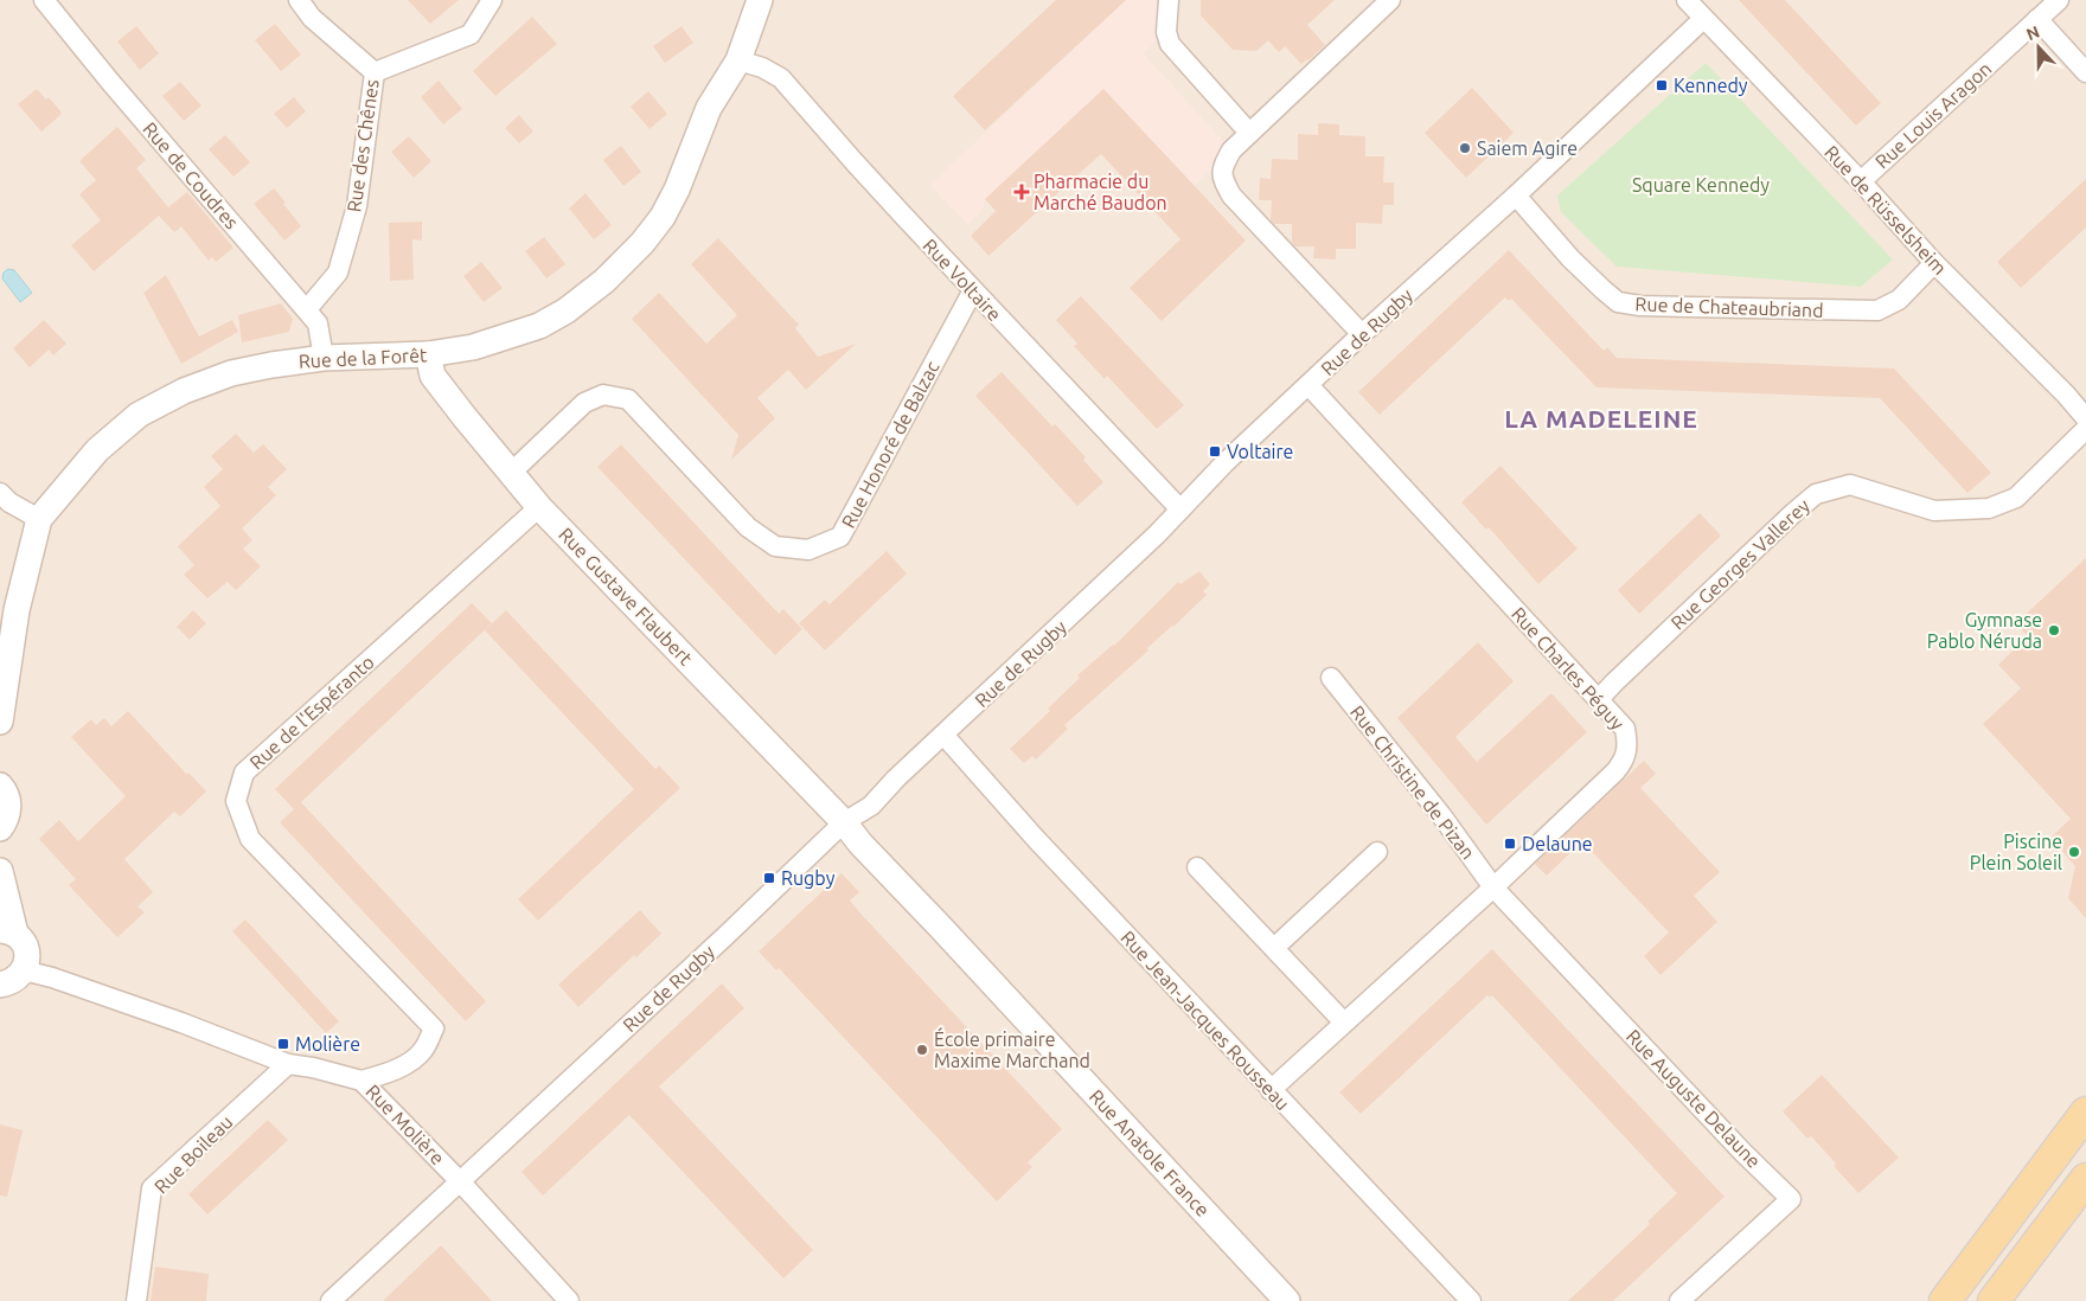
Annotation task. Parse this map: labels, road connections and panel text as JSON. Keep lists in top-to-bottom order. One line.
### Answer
{"streets":{"street":["Rue Louis Aragon","Rue des Chênes","Rue de Coudres","Rue de Rüsselsheim","Rue Voltaire","Rue de Chateaubriand","Rue de Rugby","Rue de la Forêt","Rue Honoré de Balzac","Rue Georges Vallerey","Rue Gustave Flaubert","Rue Charles Péguy","Rue de l'Espéranto","Rue Christine de Pizan","Rue Jean-Jacques Rousseau","Rue Auguste Delaune","Rue Molière","Rue Anatole France","Rue Boileau"]},"crossings":[["Rue Louis Aragon","Rue de Rüsselsheim"],["Rue des Chênes","Rue de Coudres"],["Rue de Coudres","Rue de la Forêt"],["Rue de Rüsselsheim","Rue de Chateaubriand"],["Rue de Rüsselsheim","Rue de Rugby"],["Rue Voltaire","Rue de Rugby"],["Rue Voltaire","Rue de la Forêt"],["Rue Voltaire","Rue Honoré de Balzac"],["Rue de Chateaubriand","Rue de Rugby"],["Rue de Rugby","Rue Gustave Flaubert"],["Rue de Rugby","Rue Charles Péguy"],["Rue de Rugby","Rue Jean-Jacques Rousseau"],["Rue de Rugby","Rue Molière"],["Rue de Rugby","Rue Anatole France"],["Rue de la Forêt","Rue Gustave Flaubert"],["Rue Honoré de Balzac","Rue Gustave Flaubert"],["Rue Georges Vallerey","Rue Charles Péguy"],["Rue Gustave Flaubert","Rue de l'Espéranto"],["Rue Gustave Flaubert","Rue Anatole France"],["Rue Charles Péguy","Rue Christine de Pizan"],["Rue Charles Péguy","Rue Jean-Jacques Rousseau"],["Rue Charles Péguy","Rue Auguste Delaune"],["Rue de l'Espéranto","Rue Molière"],["Rue Christine de Pizan","Rue Auguste Delaune"],["Rue Molière","Rue Boileau"]],"districts":["LA MADELEINE"],"parks":["Square Kennedy"],"places":{"transit":["Kennedy","Voltaire","Delaune","Rugby","Molière"],"other":["Saiem Agire","Gymnase Pablo Néruda","Piscine Plein Soleil","École primaire Maxime Marchand"],"health":["Pharmacie du Marché Baudon"]},"north":"top"}
